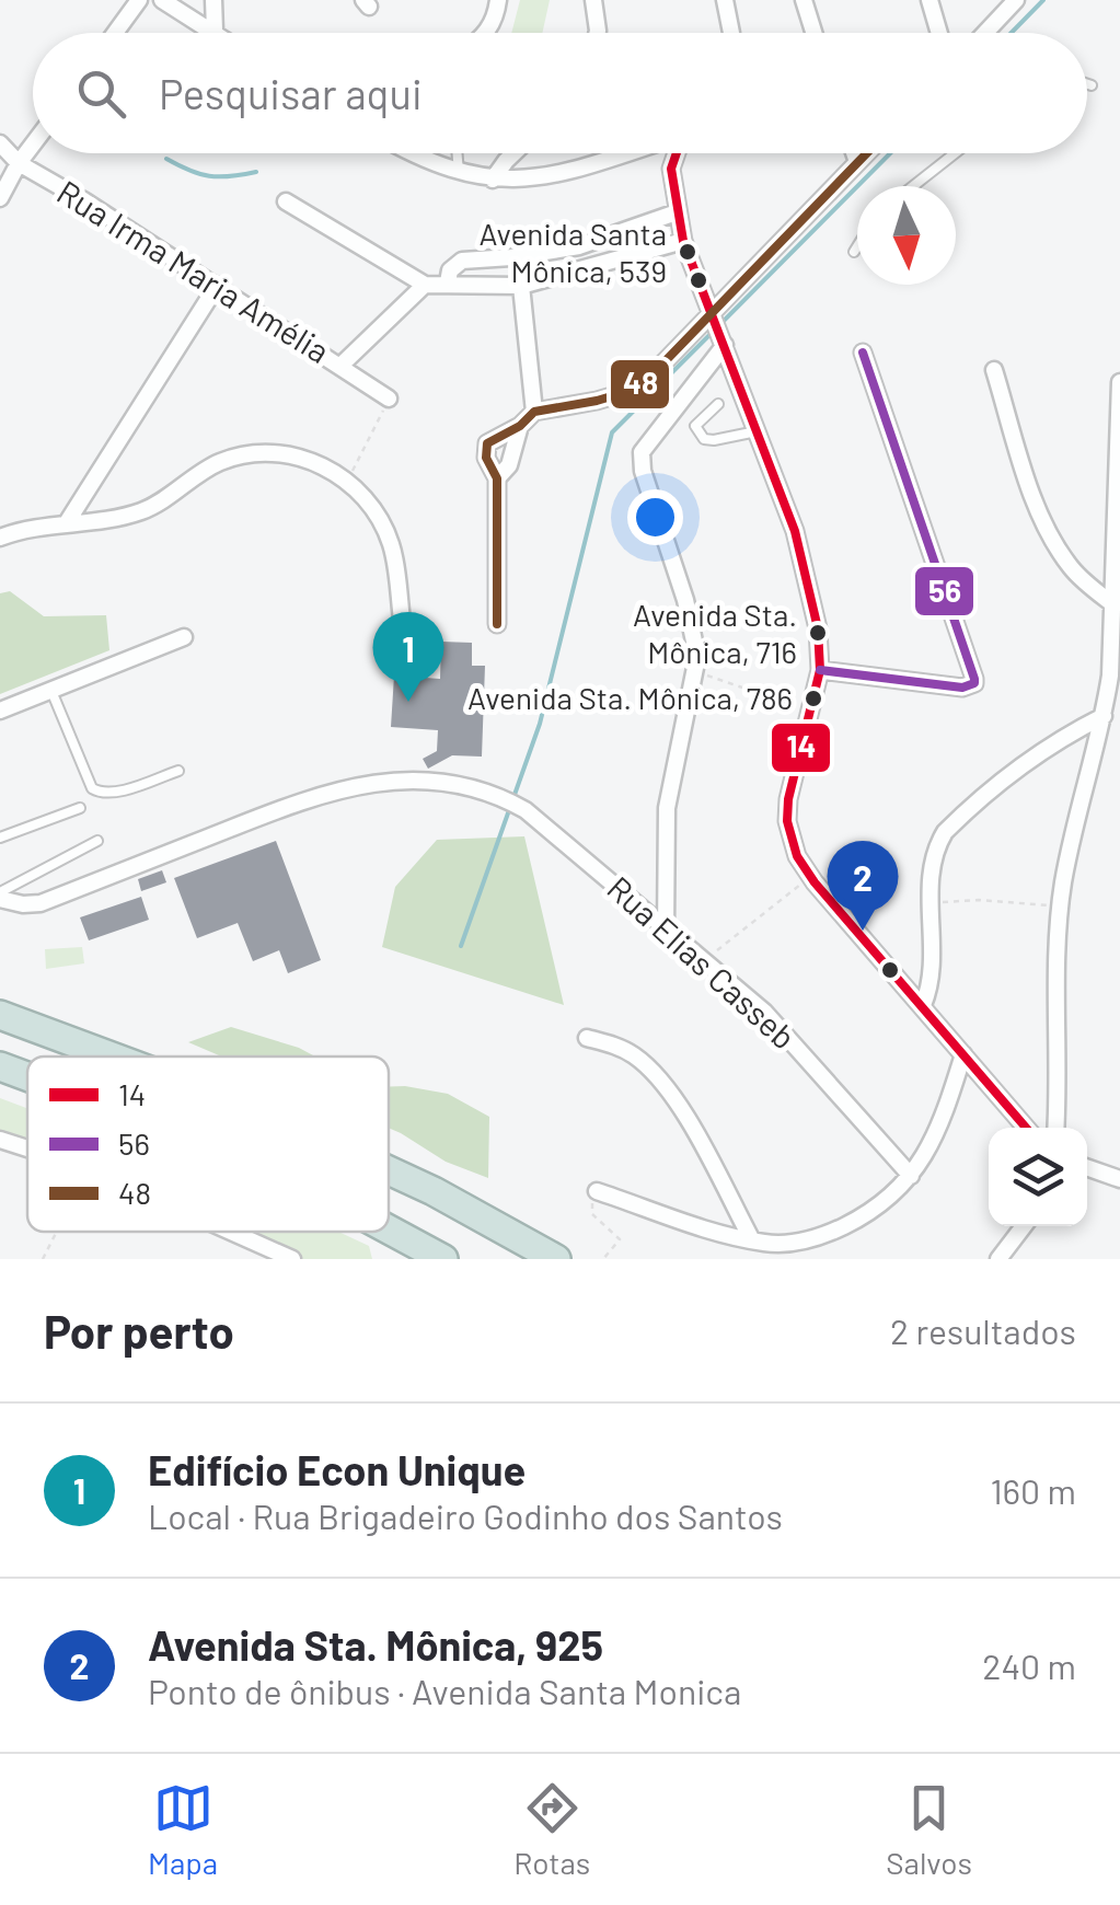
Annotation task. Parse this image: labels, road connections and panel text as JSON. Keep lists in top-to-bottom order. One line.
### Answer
{"streets":{"street":["Rua Irma Maria Amélia","Rua Elias Casseb"]},"places":["Avenida Santa Mônica, 539","Avenida Sta. Mônica, 716","Avenida Sta. Mônica, 786"],"lines":["transit line 14","transit line 48","transit line 56"],"legend":["14","56","48"],"north":"bottom","page":{"search":"Pesquisar aqui","pins":["1","2"],"heading":["Por perto","2 resultados"],"list":[{"mark":"1","name":"Edifício Econ Unique","note":"Local · Rua Brigadeiro Godinho dos Santos","value":"160 m"},{"mark":"2","name":"Avenida Sta. Mônica, 925","note":"Ponto de ônibus · Avenida Santa Monica","value":"240 m"}],"nav":["Mapa","Rotas","Salvos"]}}
